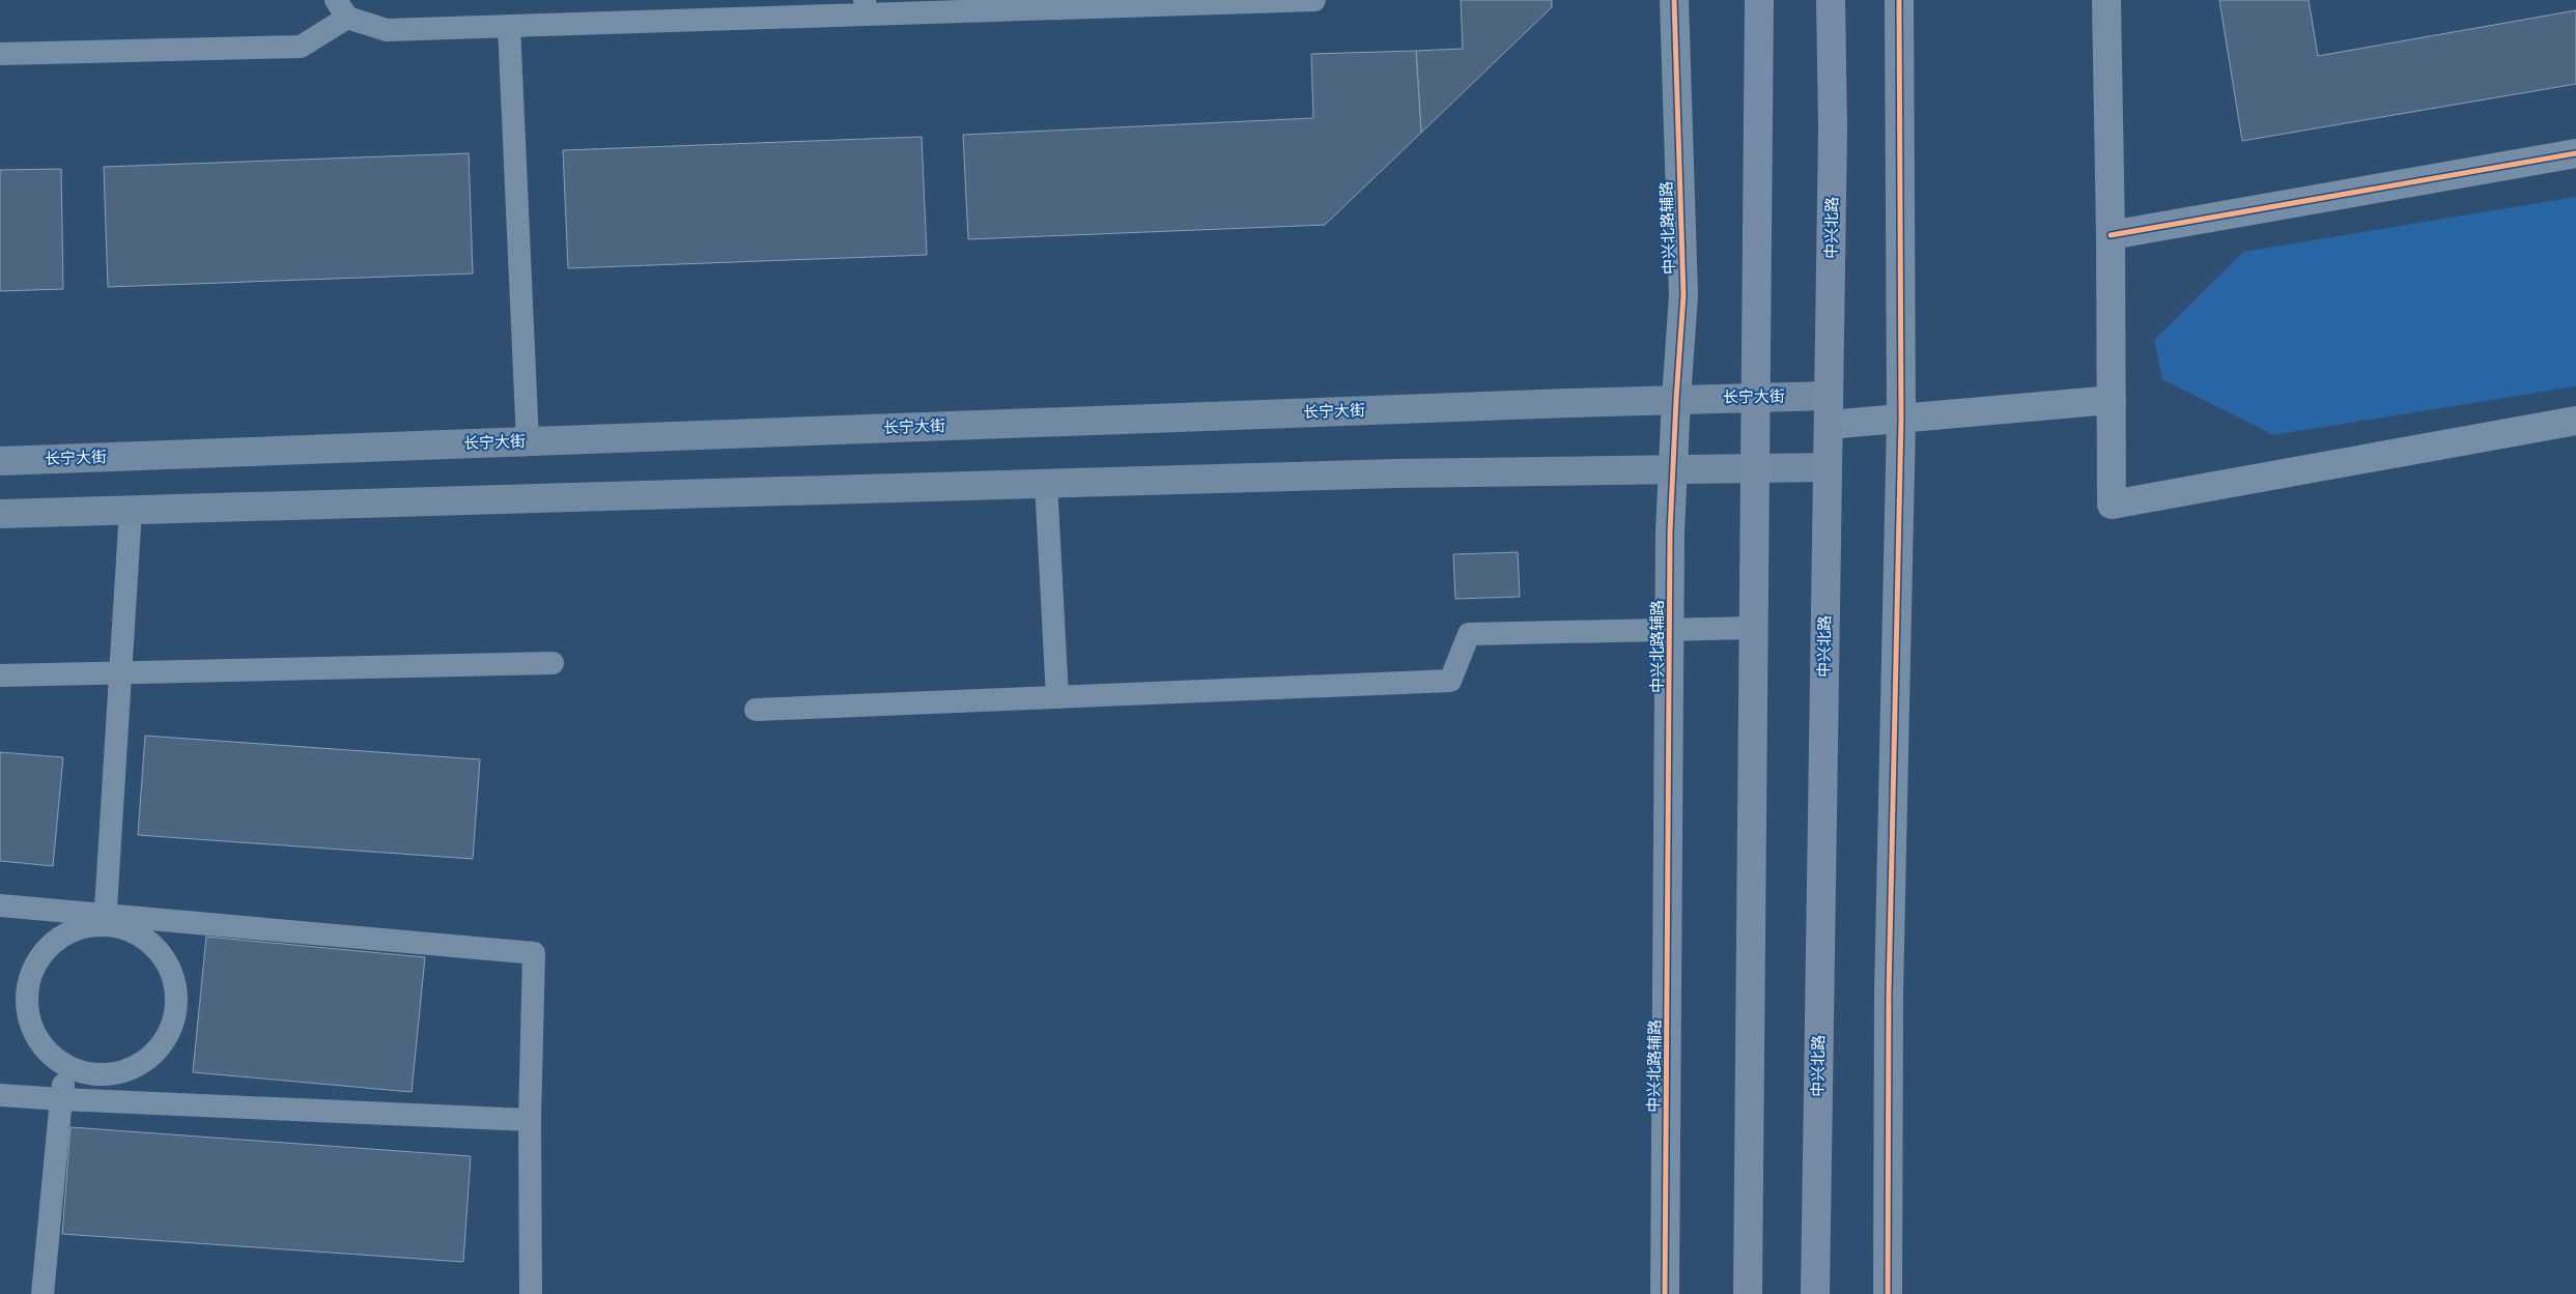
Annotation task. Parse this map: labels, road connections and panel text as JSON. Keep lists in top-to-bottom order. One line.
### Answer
{"streets":{"main road":["中兴北路","长宁大街"],"street":["中兴北路辅路"]},"crossings":[["中兴北路辅路","长宁大街"],["中兴北路","长宁大街"]]}
